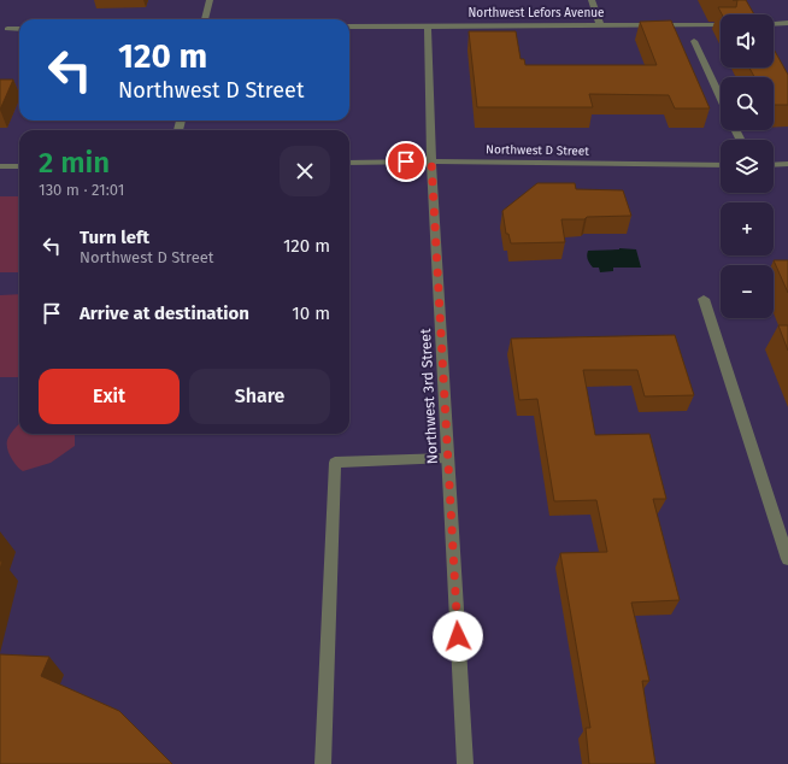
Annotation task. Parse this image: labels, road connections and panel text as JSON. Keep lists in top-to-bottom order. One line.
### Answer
{"streets":{"street":["Northwest Lefors Avenue","Northwest D Street","Northwest 3rd Street"]},"crossings":[["Northwest Lefors Avenue","Northwest 3rd Street"],["Northwest D Street","Northwest 3rd Street"]],"page":{"map_buttons":["+","−"],"turn":["120 m","Northwest D Street"],"heading":["2 min","130 m · 21:01"],"list":[{"name":"Turn left","note":"Northwest D Street","value":"120 m"},{"name":"Arrive at destination","value":"10 m"}],"buttons":["Exit","Share"]}}
